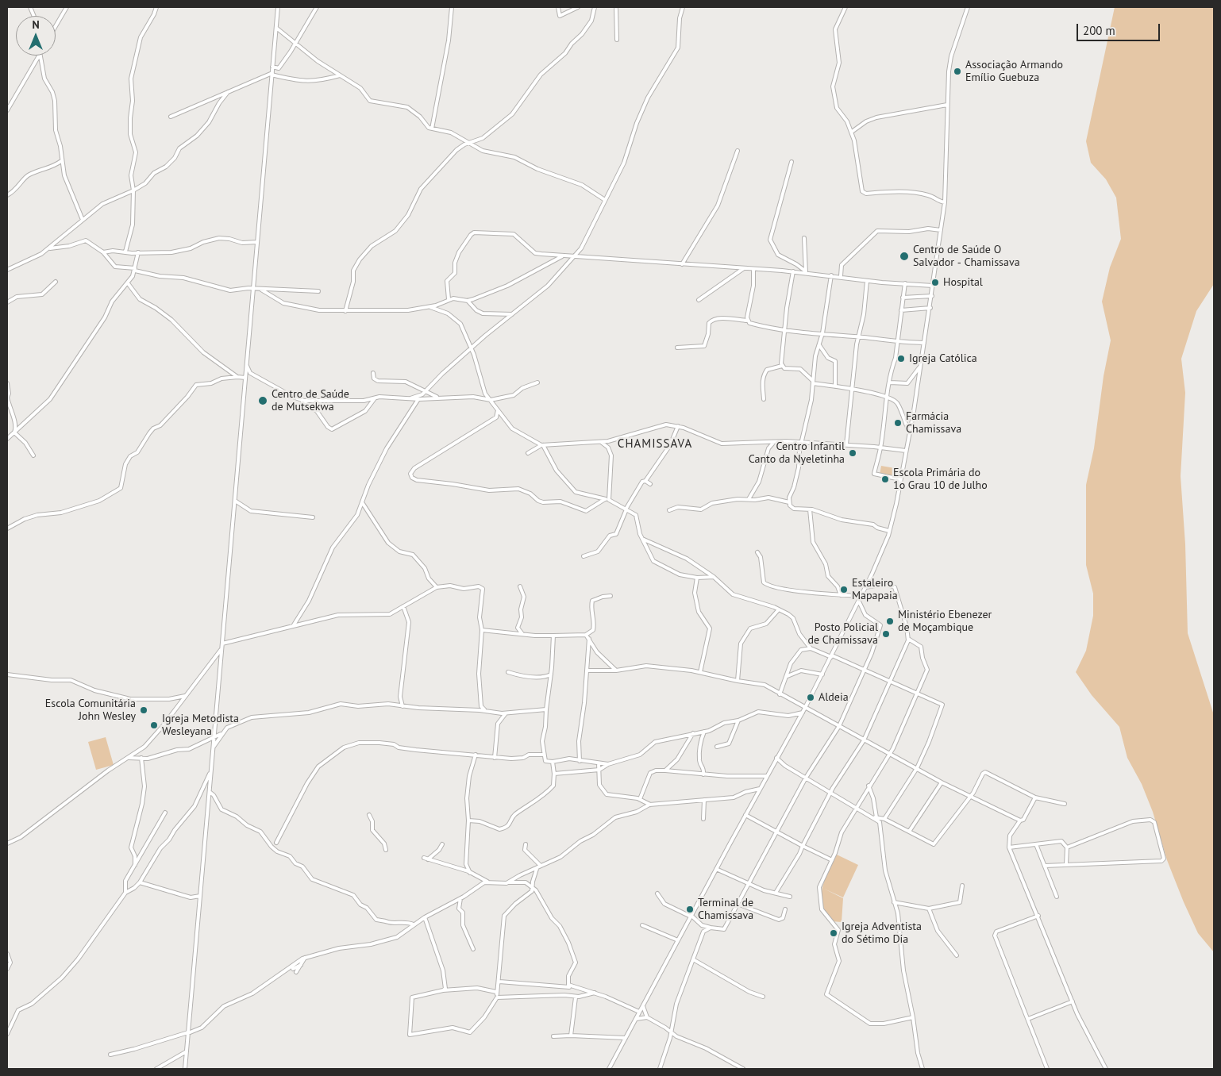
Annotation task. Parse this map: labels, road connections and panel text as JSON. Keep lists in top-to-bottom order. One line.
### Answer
{"districts":["CHAMISSAVA"],"places":["Associação Armando Emílio Guebuza","Centro de Saúde O Salvador - Chamissava","Hospital","Igreja Católica","Centro de Saúde de Mutsekwa","Farmácia Chamissava","Centro Infantil Canto da Nyeletinha","Escola Primária do 1o Grau 10 de Julho","Estaleiro Mapapaia","Ministério Ebenezer de Moçambique","Posto Policial de Chamissava","Aldeia","Escola Comunitária John Wesley","Igreja Metodista Wesleyana","Terminal de Chamissava","Igreja Adventista do Sétimo Dia"],"scale_bar":"200 m","north":"top"}
